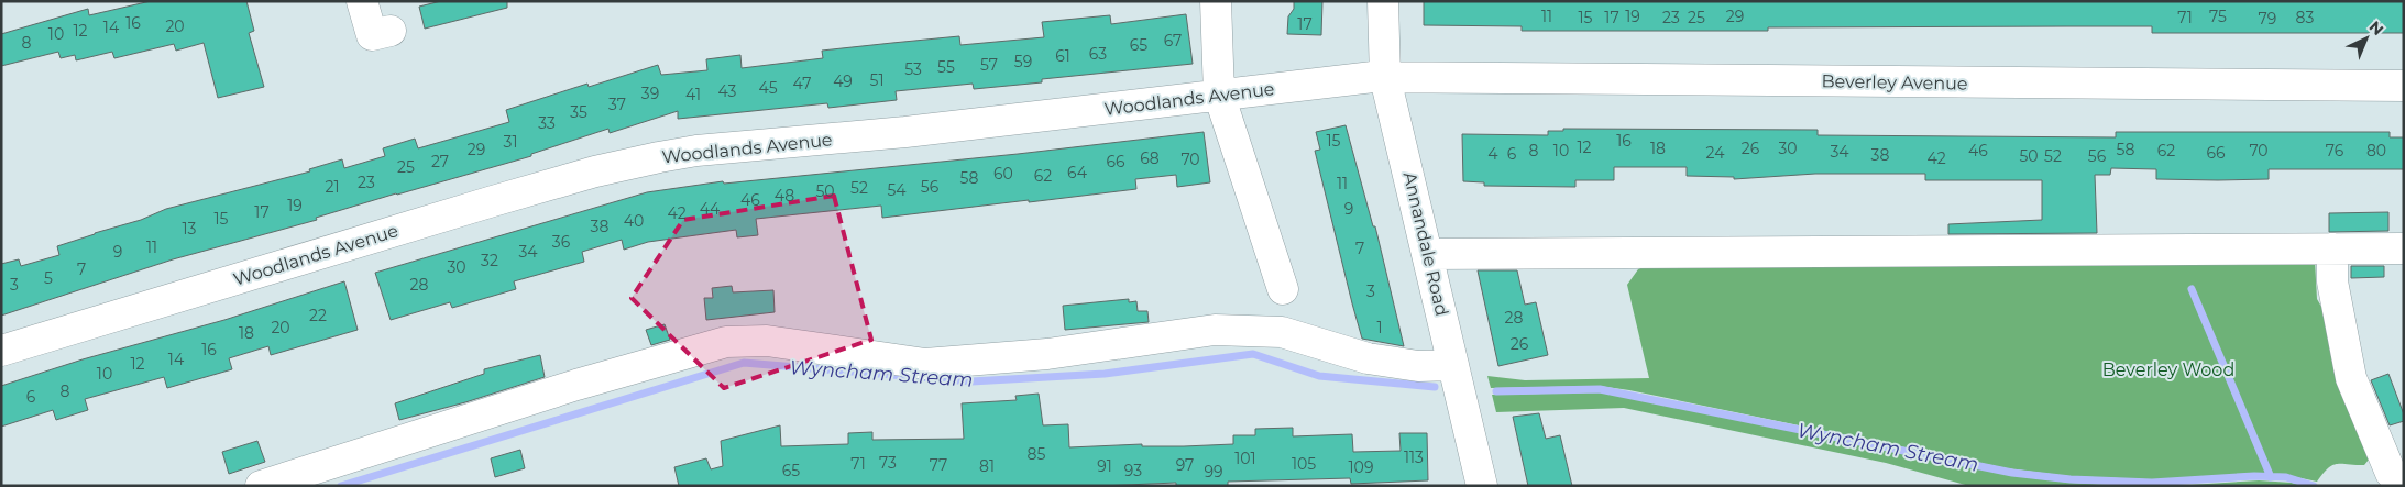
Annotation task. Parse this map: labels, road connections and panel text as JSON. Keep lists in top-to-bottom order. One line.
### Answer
{"streets":{"street":["Beverley Avenue","Woodlands Avenue","Annandale Road"]},"crossings":[["Beverley Avenue","Woodlands Avenue"],["Beverley Avenue","Annandale Road"],["Woodlands Avenue","Annandale Road"]],"water":["Wyncham Stream"],"parks":["Beverley Wood"],"house_numbers":["11","19","29","75","15","17","23","25","71","83","79","16","17","20","14","12","10","67","8","65","63","61","59","57","55","53","51","49","47","45","43","39","41","37","35","33","15","16","31","12","18","26","30","29","58","8","10","46","62","70","76","80","34","24","66","4","6","38","50","52","56","68","42","70","27","66","25","64","60","62","58","23","11","21","56","52","54","50","48","46","19","44","9","17","42","15","40","38","13","36","11","7","9","34","32","30","7","5","3","28","3","22","28","20","1","18","26","16","14","12","10","8","6","85","113","101","73","71","105","77","97","81","91","109","65","93","99"],"north":"top right"}
